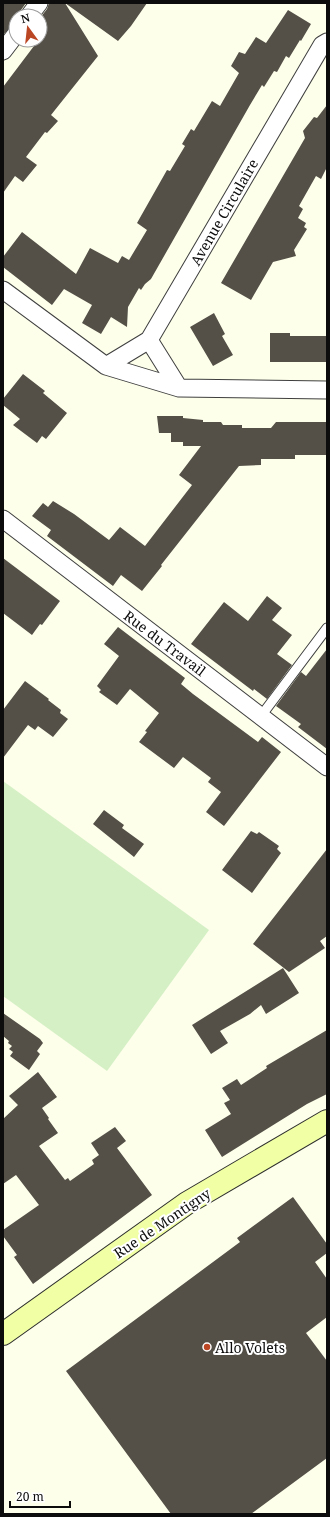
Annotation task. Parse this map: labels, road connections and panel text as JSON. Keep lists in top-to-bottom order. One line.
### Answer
{"streets":{"main road":["Rue de Montigny"],"street":["Avenue Circulaire","Rue du Travail"]},"places":["Allo Volets"],"scale_bar":"20 m","north":"top"}
